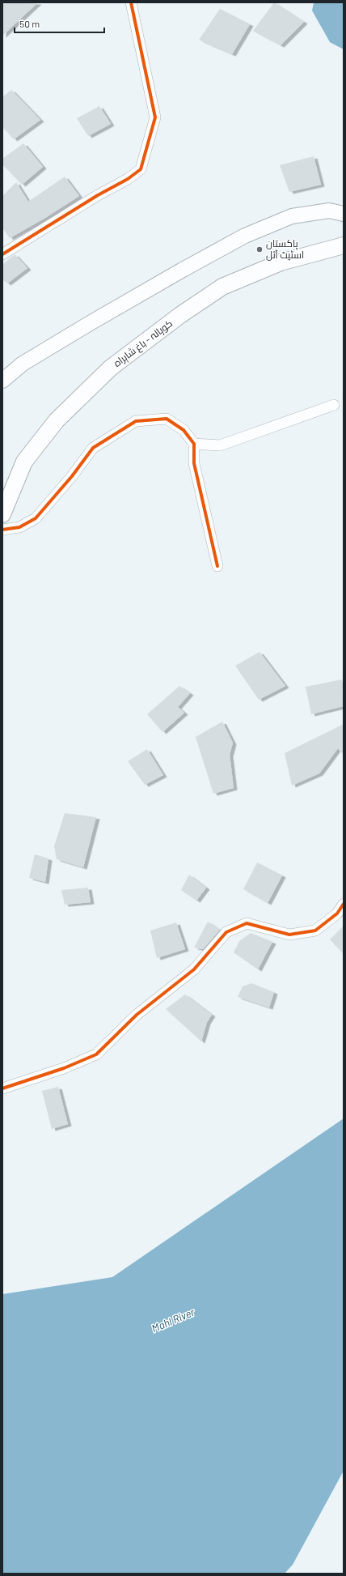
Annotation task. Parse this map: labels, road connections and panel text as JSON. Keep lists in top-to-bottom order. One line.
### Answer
{"streets":{"main road":["کوہالہ - باغ شاہراہ"]},"water":["Mahl River"],"places":["پاکستان اسٹیٹ آئل"],"scale_bar":"50 m"}
